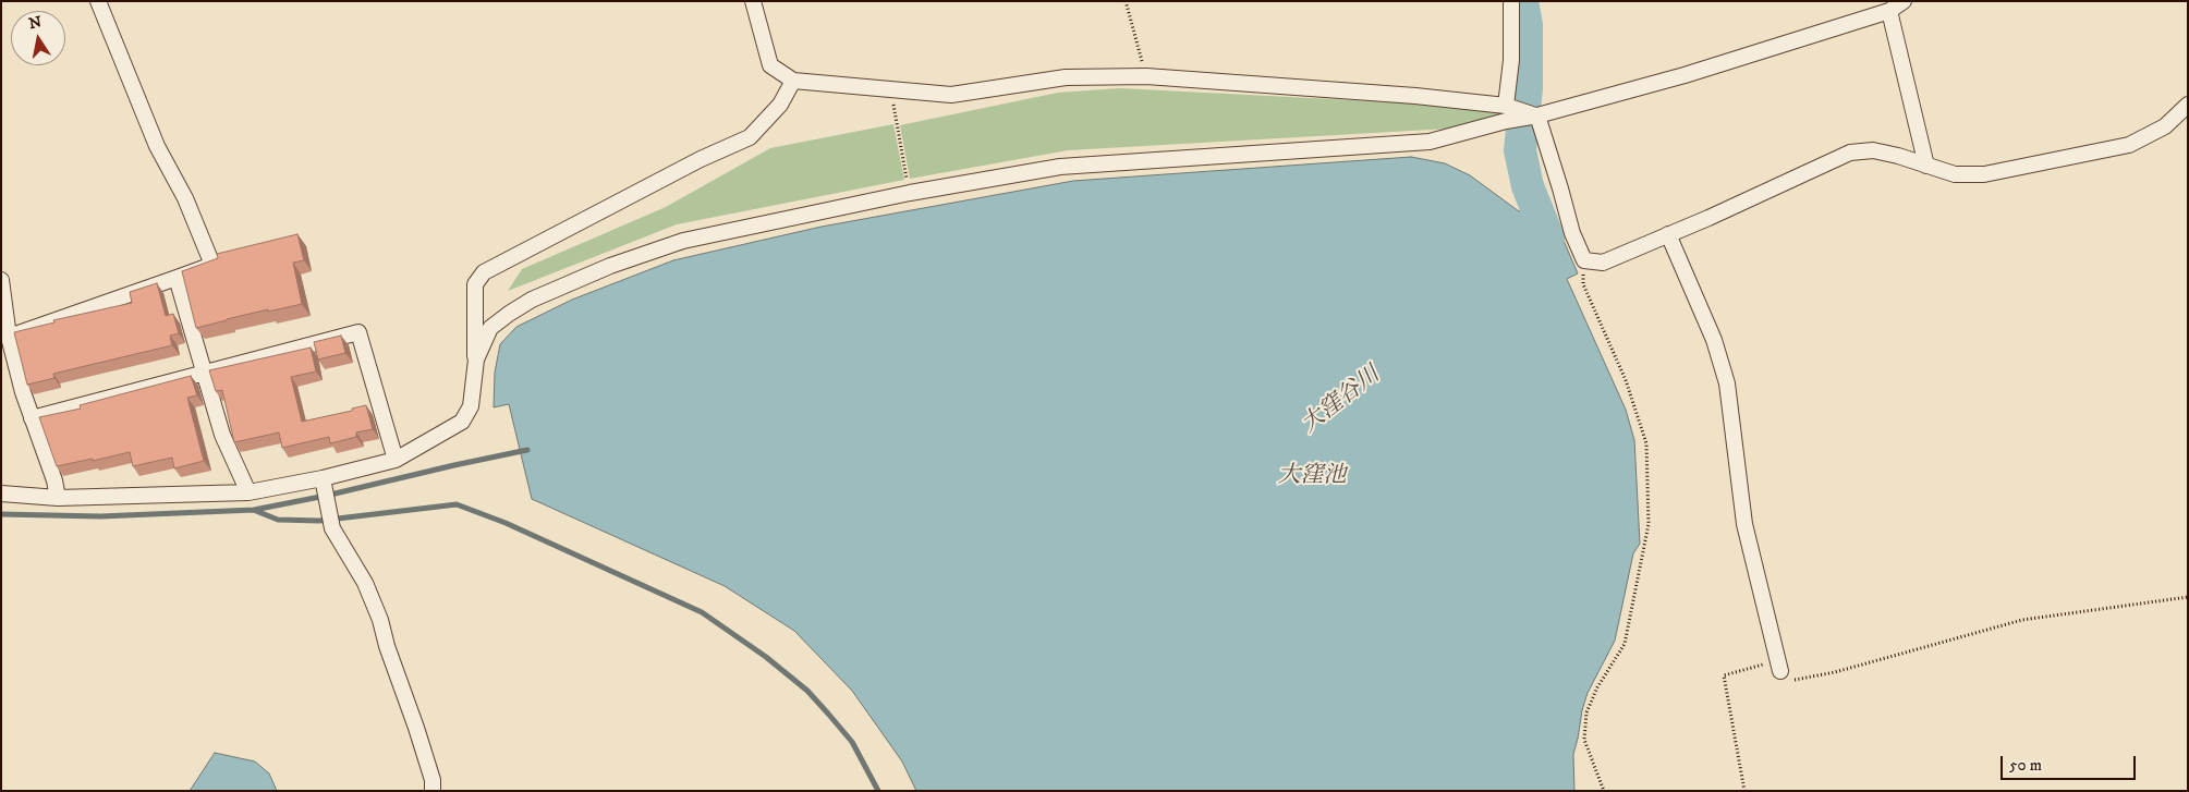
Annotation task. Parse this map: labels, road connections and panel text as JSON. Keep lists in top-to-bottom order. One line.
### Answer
{"water":["大窪谷川","大窪池"],"scale_bar":"50 m","north":"top"}
